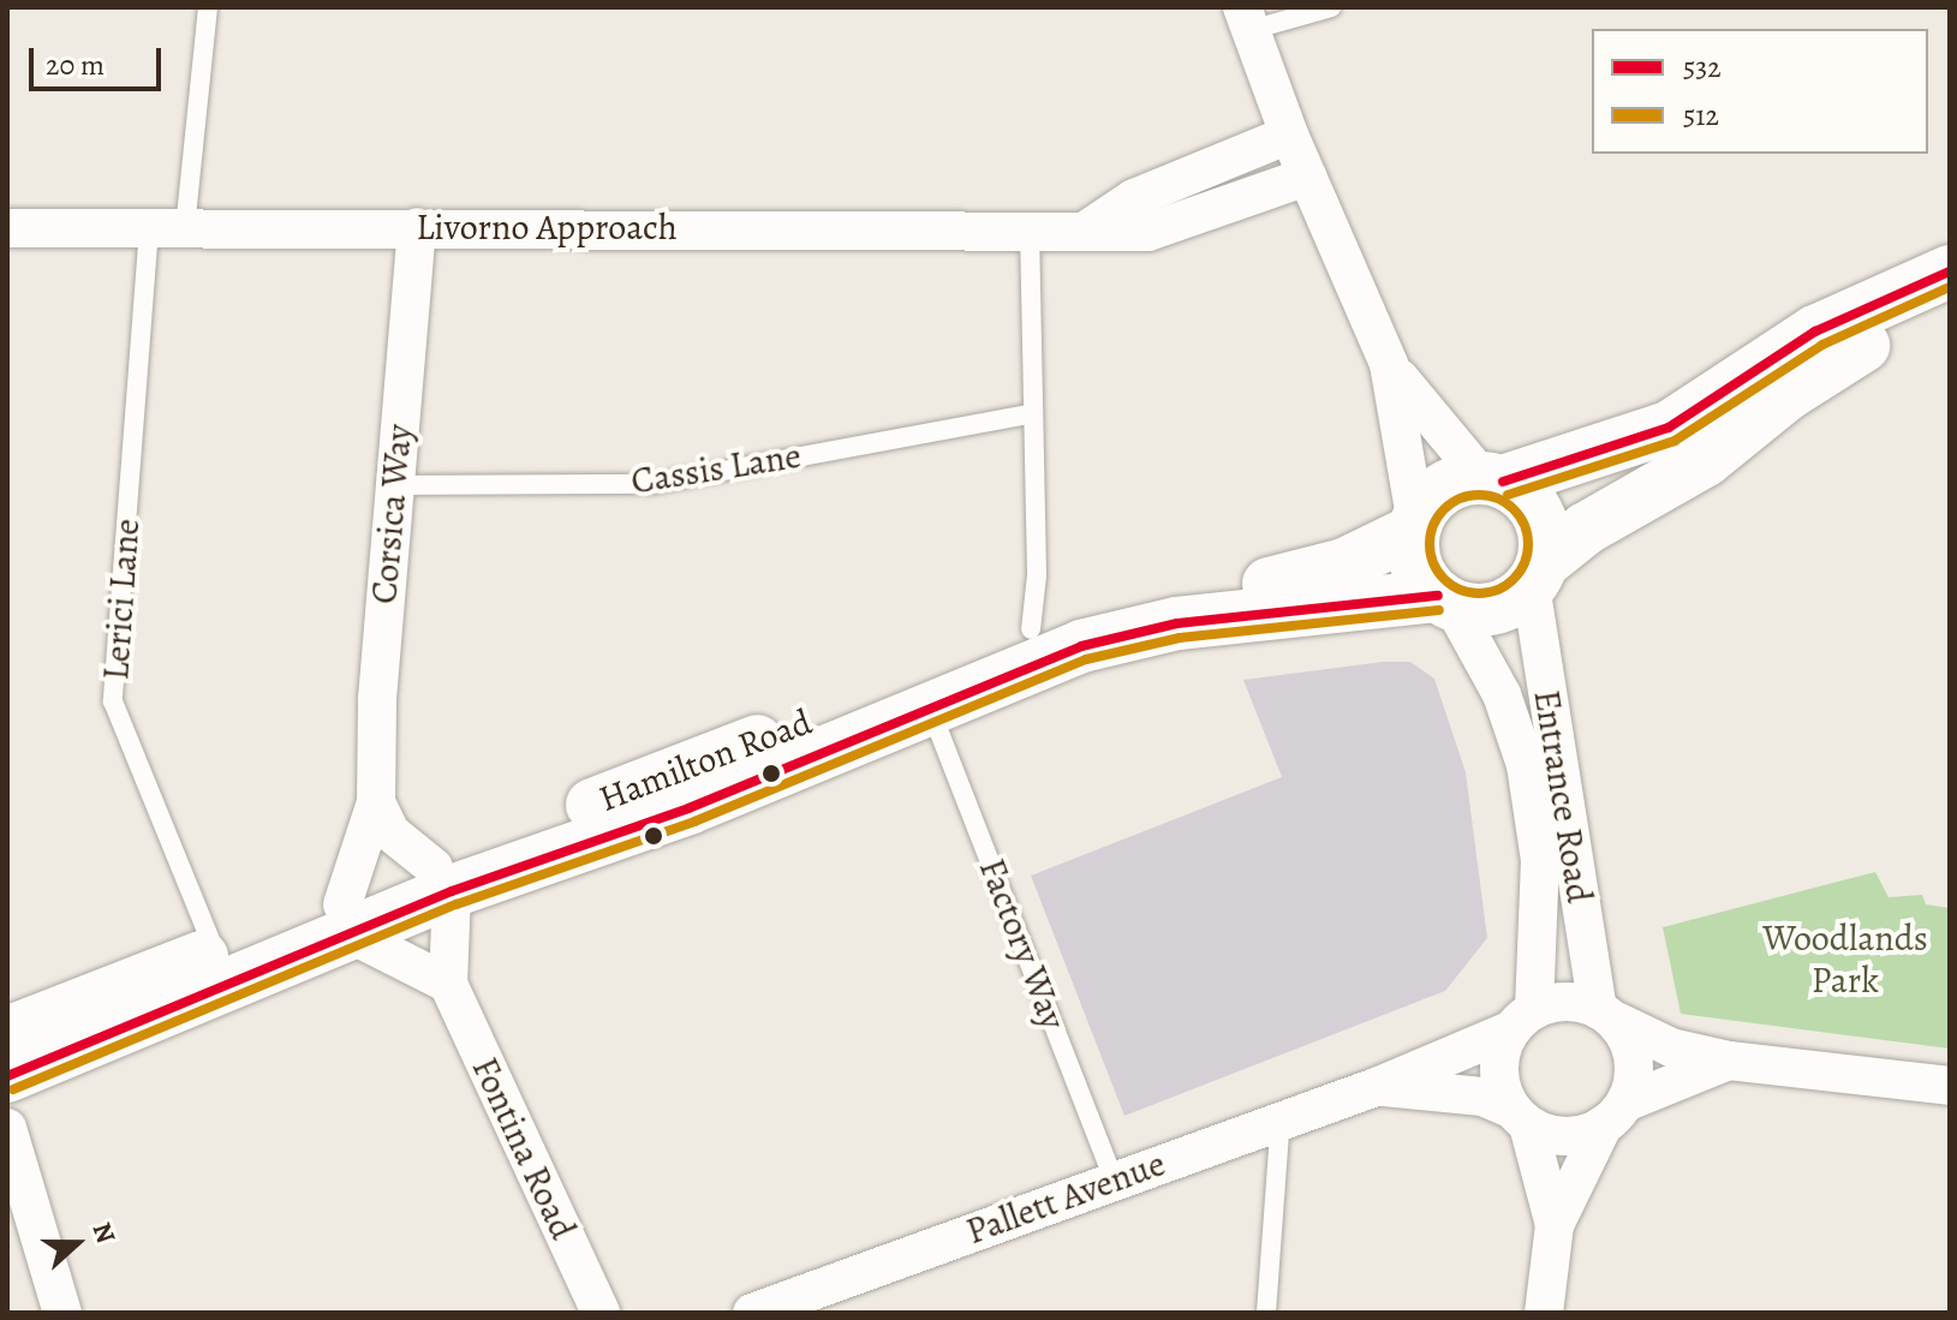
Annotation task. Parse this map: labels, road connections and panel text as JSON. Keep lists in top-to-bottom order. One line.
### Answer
{"streets":{"main road":["Hamilton Road"],"street":["Livorno Approach","Corsica Way","Entrance Road","Fontina Road","Pallett Avenue"],"lane":["Cassis Lane","Lerici Lane","Factory Way"]},"crossings":[["Livorno Approach","Corsica Way"],["Livorno Approach","Lerici Lane"],["Cassis Lane","Corsica Way"],["Corsica Way","Hamilton Road"],["Lerici Lane","Hamilton Road"],["Hamilton Road","Entrance Road"],["Hamilton Road","Factory Way"],["Hamilton Road","Fontina Road"],["Entrance Road","Pallett Avenue"],["Factory Way","Pallett Avenue"]],"parks":["Woodlands Park"],"lines":["transit line 532","transit line 512"],"legend":["532","512"],"scale_bar":"20 m","north":"right"}
